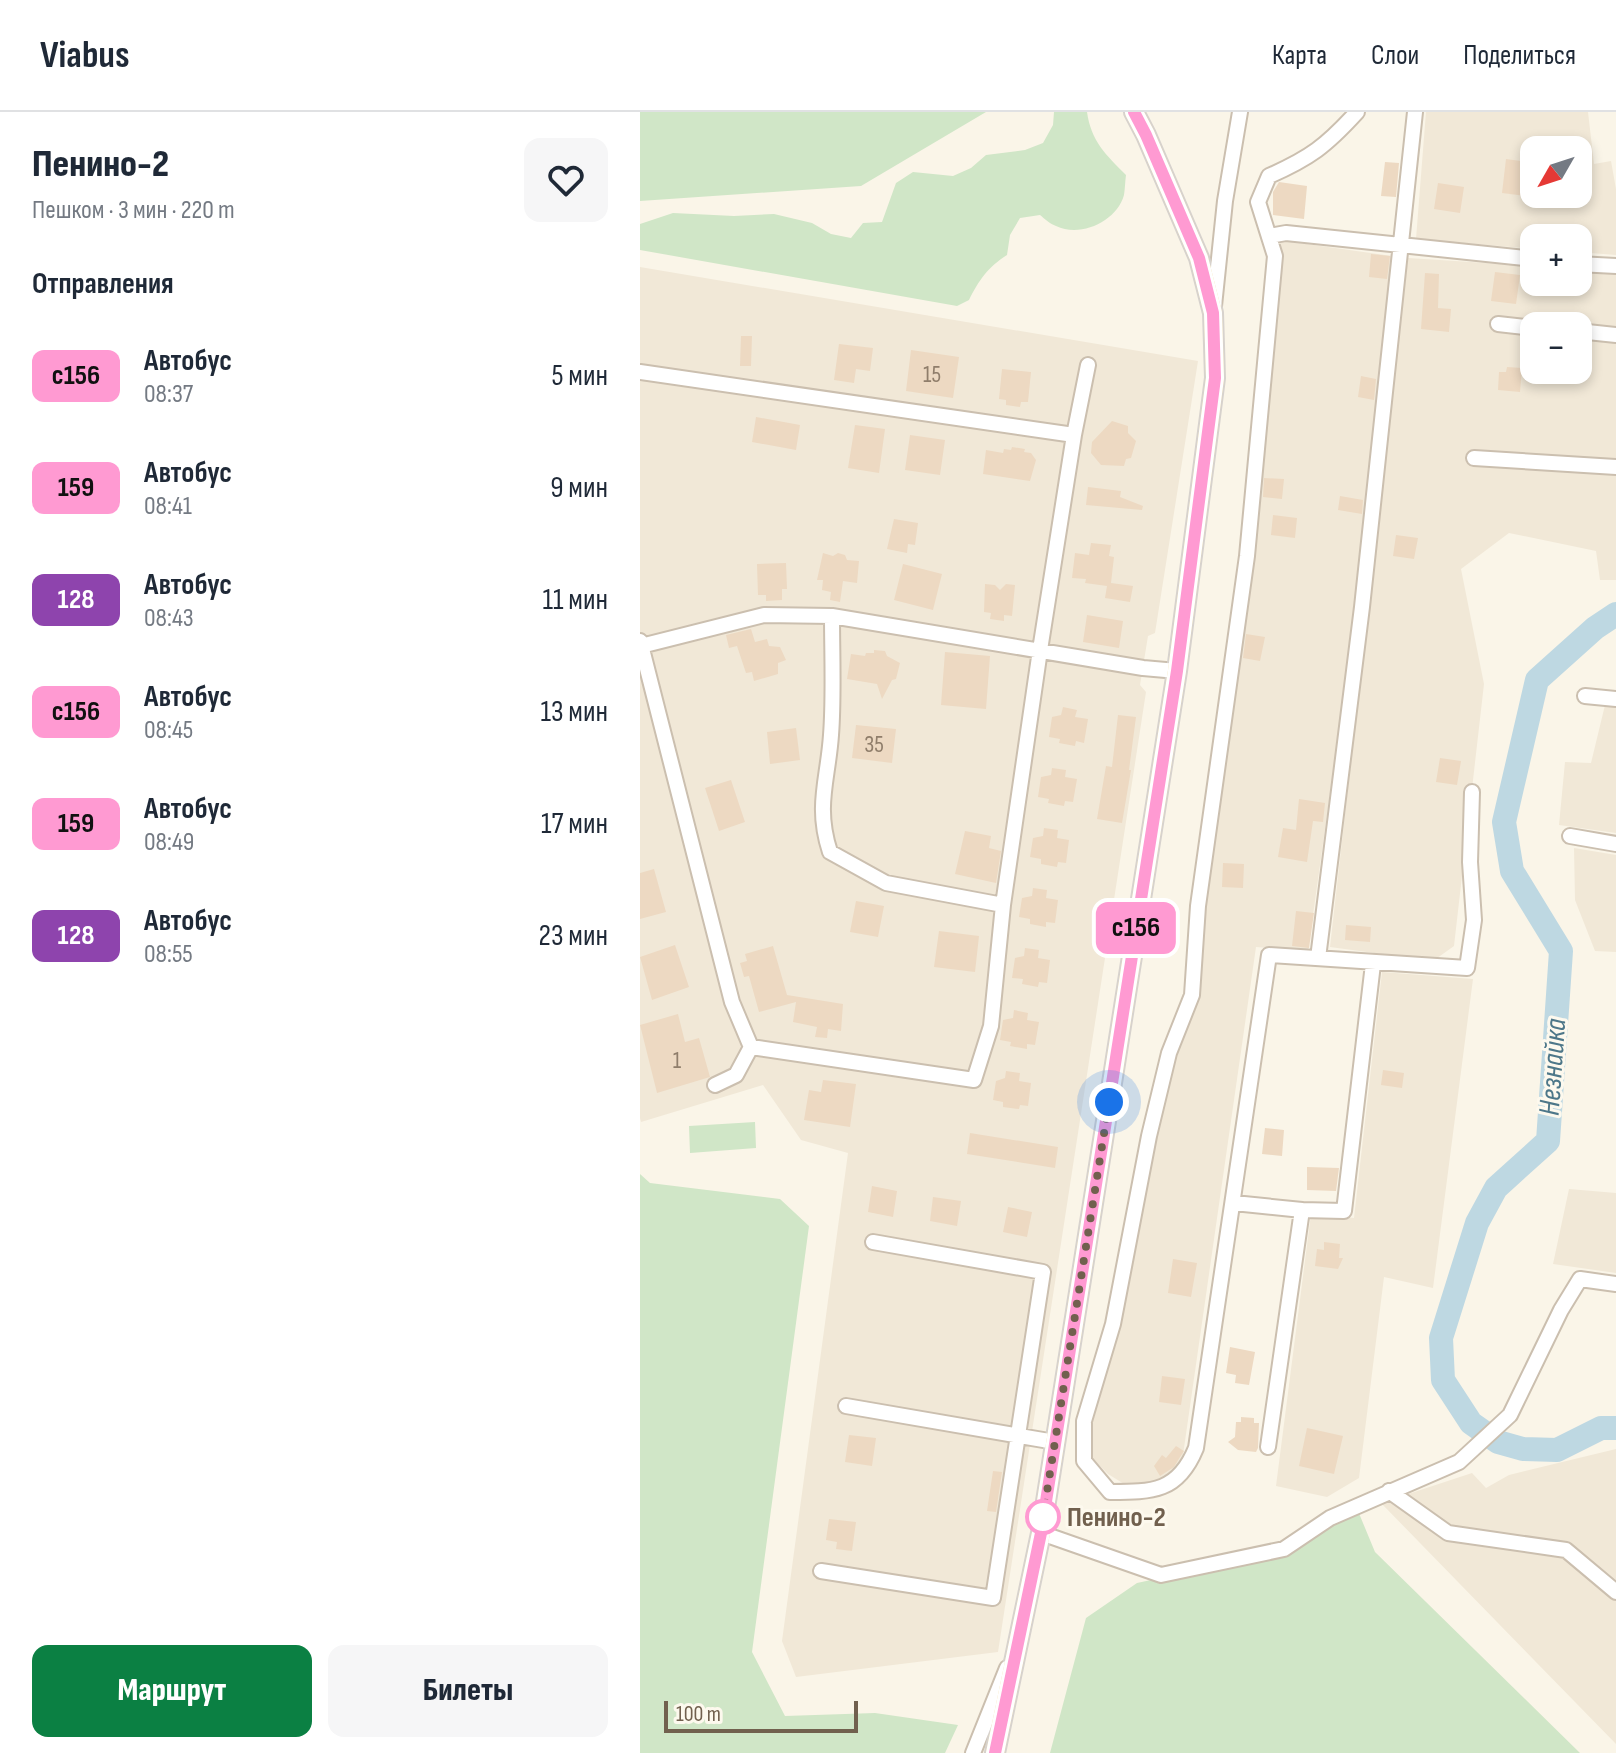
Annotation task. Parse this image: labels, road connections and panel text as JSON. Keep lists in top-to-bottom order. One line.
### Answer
{"water":["Незнайка"],"places":["Пенино-2"],"lines":["bus line с156"],"house_numbers":["15","35","1"],"scale_bar":"100 m","north":"bottom left","page":{"header":"Viabus","nav":["Карта","Слои","Поделиться"],"heading":[["Пенино-2","Пешком · 3 мин · 220 m"],"Отправления"],"on_map":"с156","map_buttons":["+","−"],"list":[{"mark":"с156","name":"Автобус","note":"08:37","value":"5 мин"},{"mark":"159","name":"Автобус","note":"08:41","value":"9 мин"},{"mark":"128","name":"Автобус","note":"08:43","value":"11 мин"},{"mark":"с156","name":"Автобус","note":"08:45","value":"13 мин"},{"mark":"159","name":"Автобус","note":"08:49","value":"17 мин"},{"mark":"128","name":"Автобус","note":"08:55","value":"23 мин"}],"buttons":["Маршрут","Билеты"],"scale":"100 m"}}
